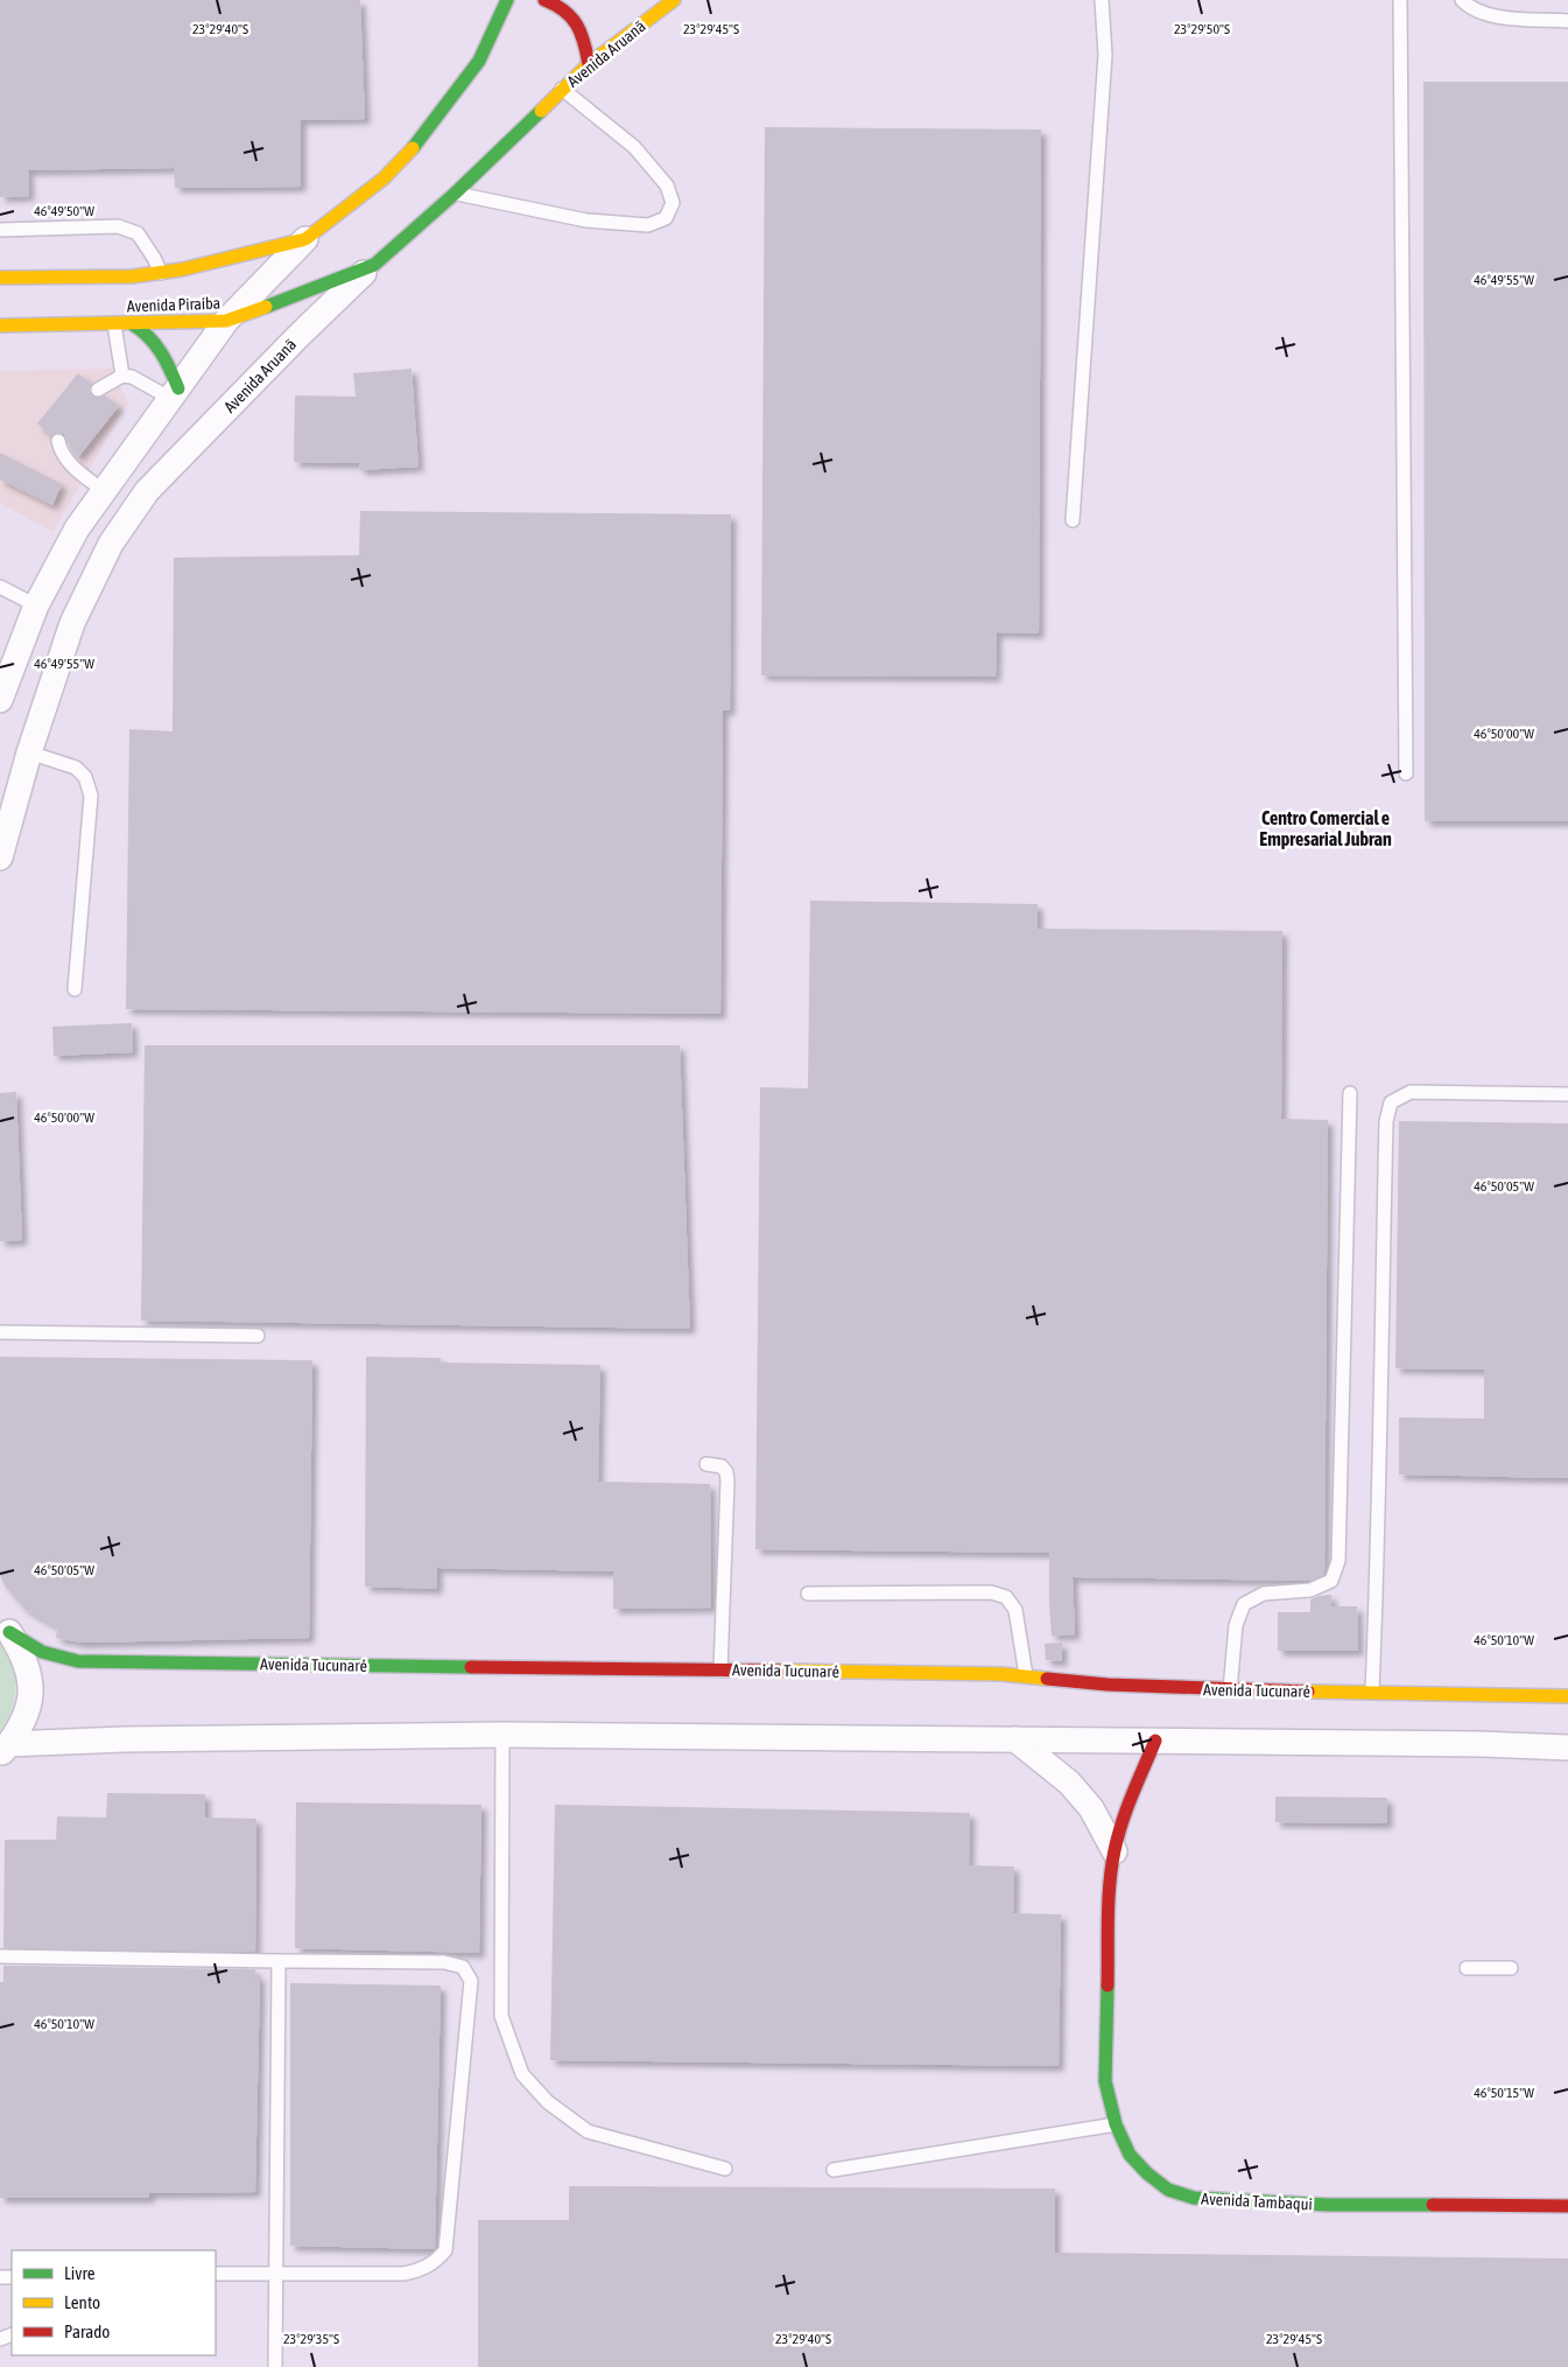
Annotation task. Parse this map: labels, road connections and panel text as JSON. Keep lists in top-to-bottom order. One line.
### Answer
{"streets":{"street":["Avenida Aruanã","Avenida Piraíba","Avenida Tucunaré","Avenida Tambaqui"]},"crossings":[["Avenida Aruanã","Avenida Piraíba"]],"districts":["Centro Comercial e Empresarial Jubran"],"legend":["Livre","Lento","Parado"],"coordinates":["23°29'40\"S","23°29'45\"S","23°29'50\"S","46°49'50\"W","46°49'55\"W","46°50'00\"W","46°50'05\"W","46°50'10\"W","46°50'15\"W","23°29'35\"S"]}
